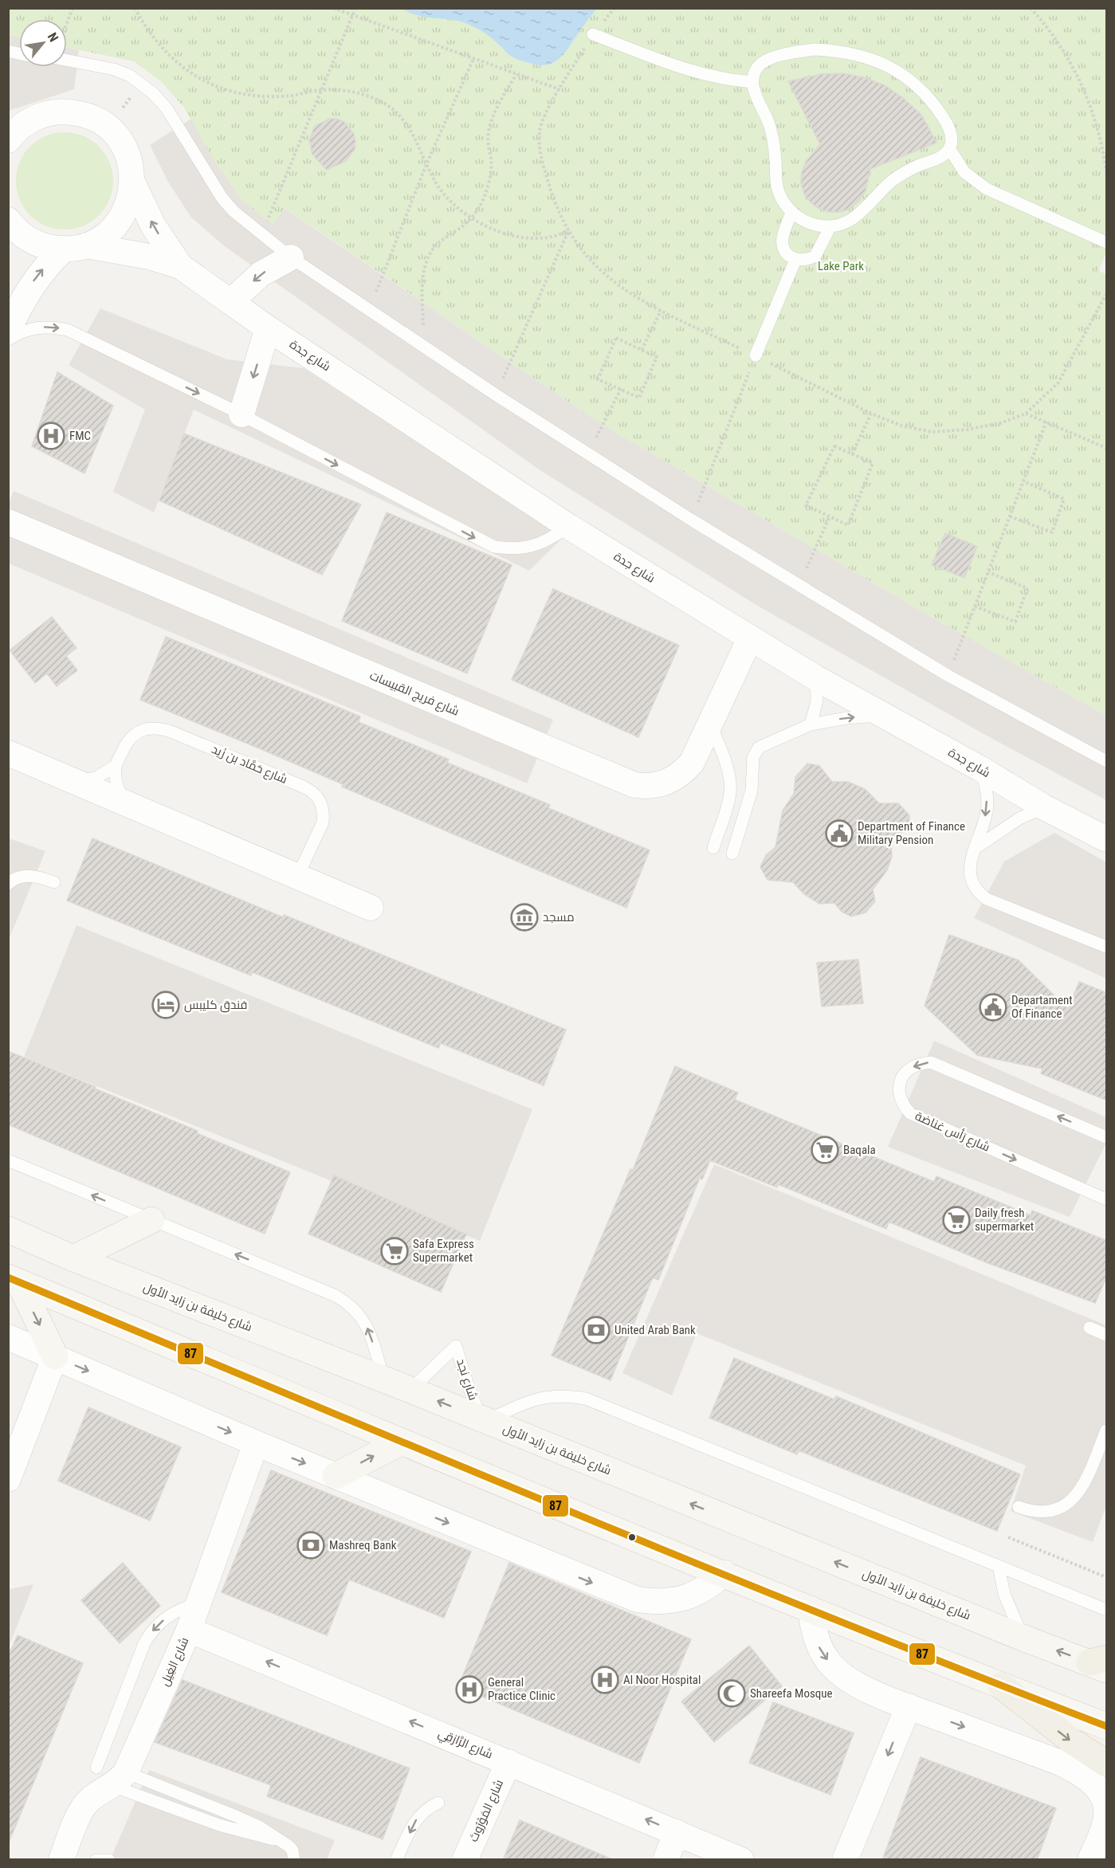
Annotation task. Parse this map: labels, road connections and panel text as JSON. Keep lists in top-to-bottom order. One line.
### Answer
{"streets":{"main road":["شارع خليفة بن زايد الأول"],"street":["شارع جدة","شارع فريج القبيسات","شارع الغِيل","شارع الرَّازقِي","شارع المَوْرُوث"],"lane":["شارع حَمَّاد بن زَيد","شارع رَأس غناضة","شارع نجد"]},"crossings":[["شارع جدة","شارع فريج القبيسات"],["شارع خليفة بن زايد الأول","شارع نجد"],["شارع الغِيل","شارع الرَّازقِي"],["شارع الرَّازقِي","شارع المَوْرُوث"]],"parks":["Lake Park"],"places":{"hospital":["FMC","Al Noor Hospital","General Practice Clinic"],"public building":["Department of Finance Military Pension","Departament Of Finance"],"museum":["مسجد"],"hotel":["فندق كليبس"],"supermarket":["Baqala","Daily fresh supermarket","Safa Express Supermarket"],"bank":["United Arab Bank","Mashreq Bank"],"mosque":["Shareefa Mosque"]},"lines":["transit line 87"],"north":"top right"}
